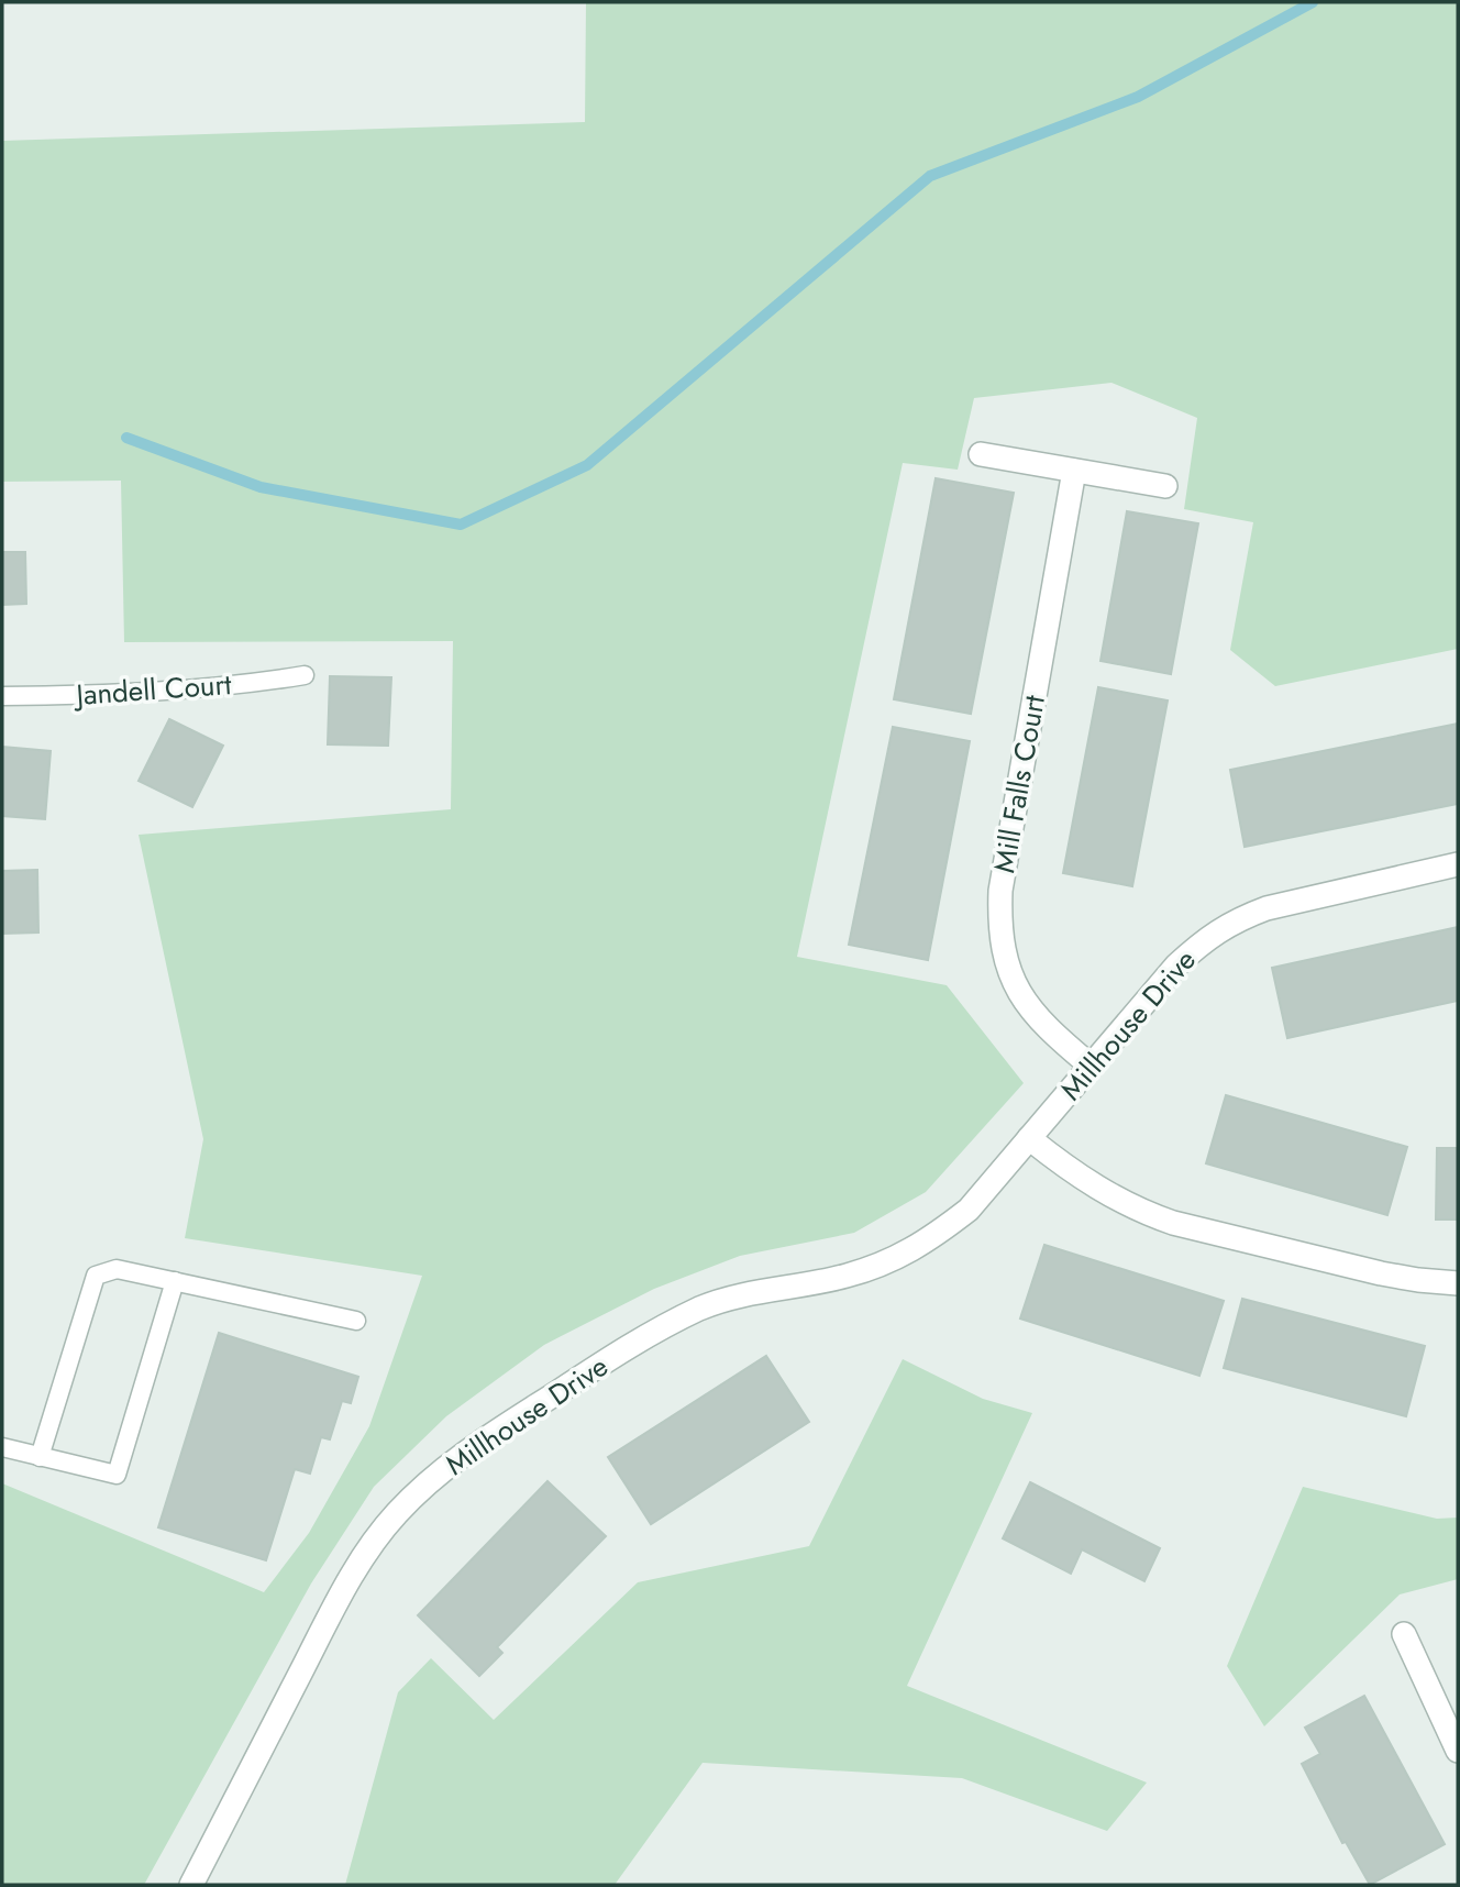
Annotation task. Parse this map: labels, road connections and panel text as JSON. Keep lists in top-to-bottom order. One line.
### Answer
{"streets":{"street":["Mill Falls Court","Millhouse Drive"],"lane":["Jandell Court"]},"crossings":[["Mill Falls Court","Millhouse Drive"]]}
